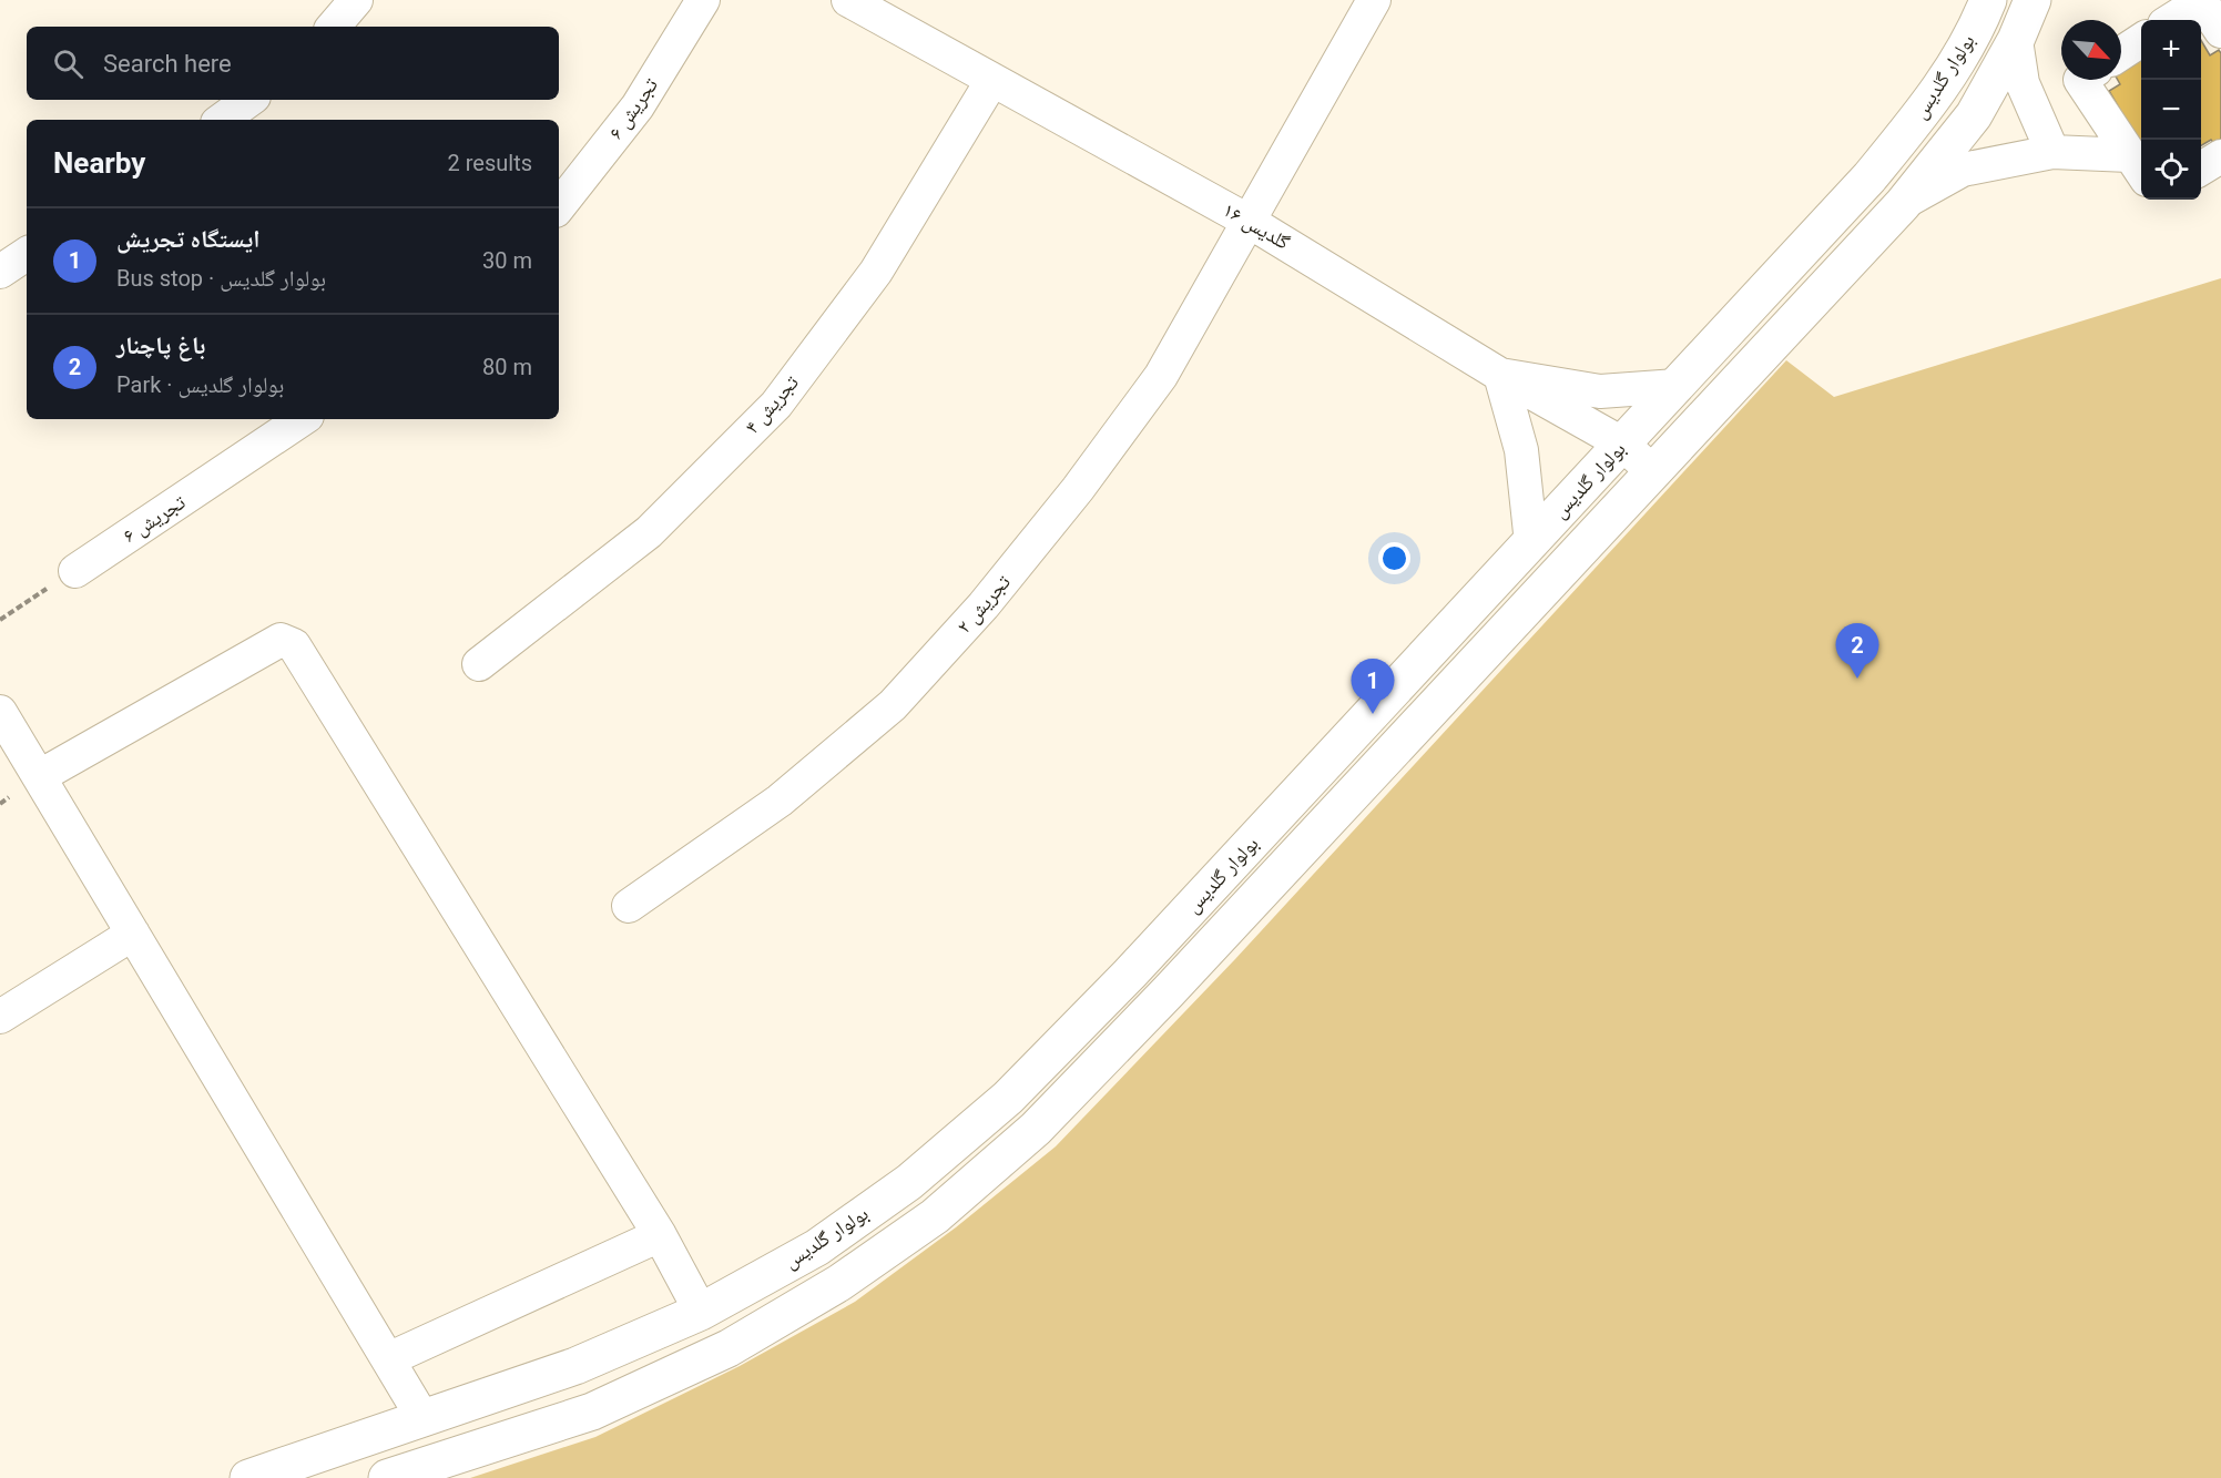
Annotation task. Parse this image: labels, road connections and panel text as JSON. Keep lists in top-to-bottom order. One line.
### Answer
{"streets":{"street":["بولوار گلدیس","تجریش ۶","گلدیس ۱۶","تجریش ۴","تجریش ۲"]},"crossings":[["بولوار گلدیس","گلدیس ۱۶"],["گلدیس ۱۶","تجریش ۴"],["گلدیس ۱۶","تجریش ۲"]],"north":"bottom right","page":{"map_buttons":["+","−"],"search":"Search here","heading":["Nearby","2 results"],"list":[{"mark":"1","name":"ایستگاه تجریش","note":"Bus stop · بولوار گلدیس","value":"30 m"},{"mark":"2","name":"باغ پاچنار","note":"Park · بولوار گلدیس","value":"80 m"}],"pins":["2","1"]}}
